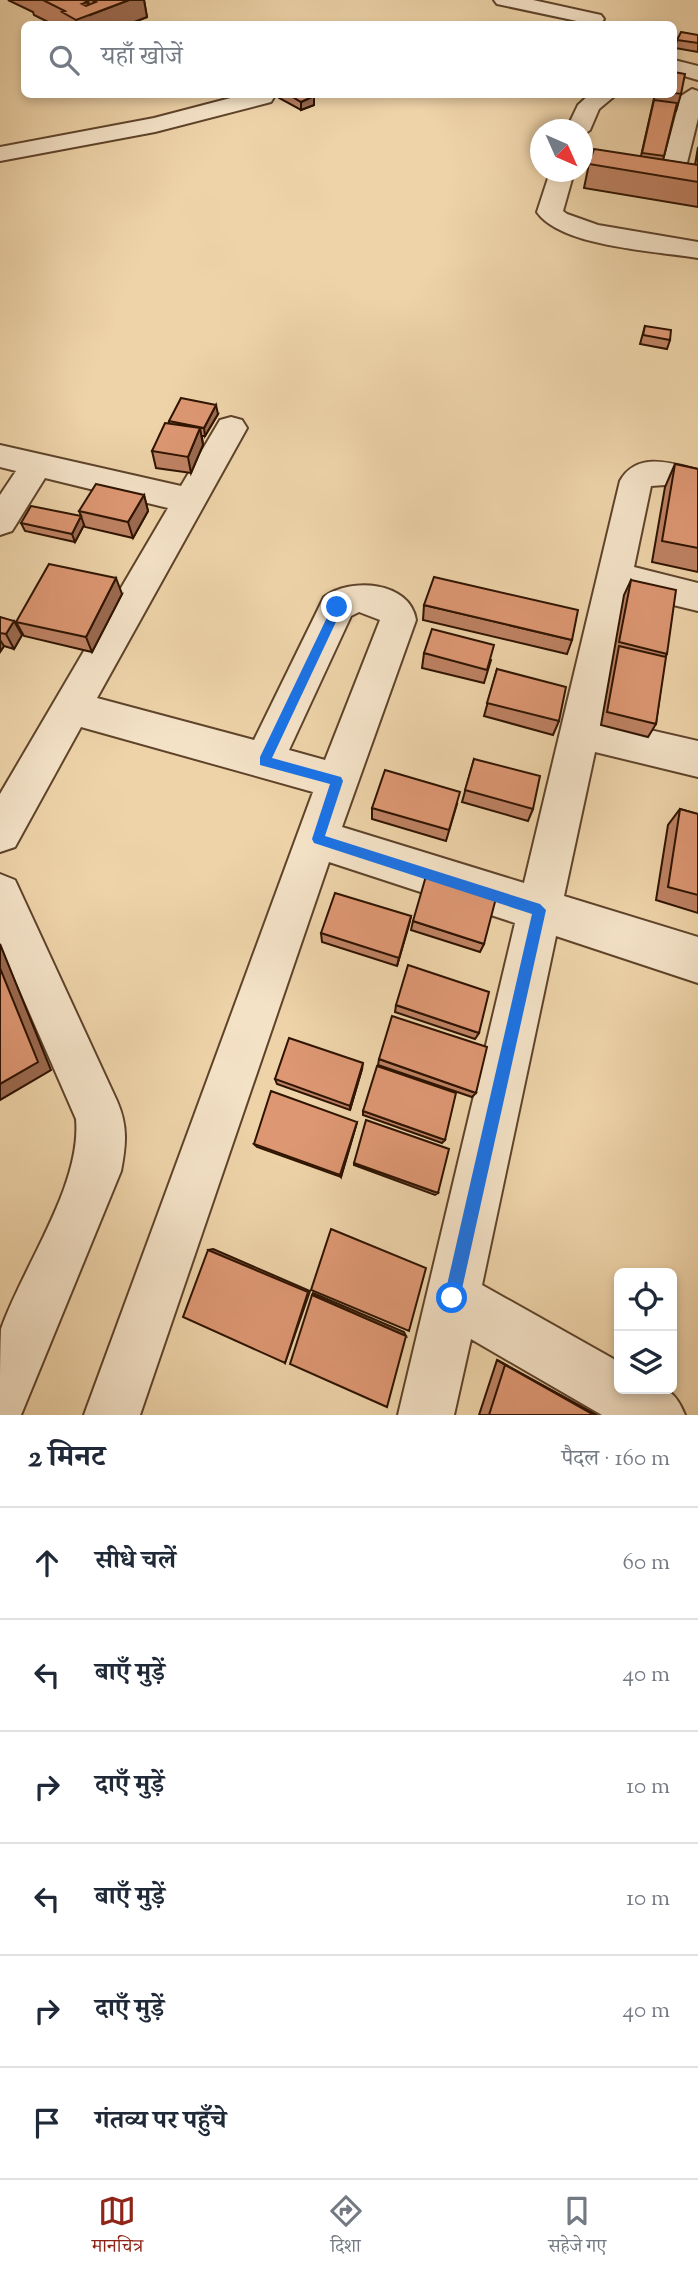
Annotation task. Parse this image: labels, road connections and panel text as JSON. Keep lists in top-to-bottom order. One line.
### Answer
{"north":"bottom right","page":{"search":"यहाँ खोजें","heading":["2 मिनट","पैदल · 160 m"],"list":[["सीधे चलें","60 m"],["बाएँ मुड़ें","40 m"],["दाएँ मुड़ें","10 m"],["बाएँ मुड़ें","10 m"],["दाएँ मुड़ें","40 m"],"गंतव्य पर पहुँचे"],"nav":["मानचित्र","दिशा","सहेजे गए"]}}
